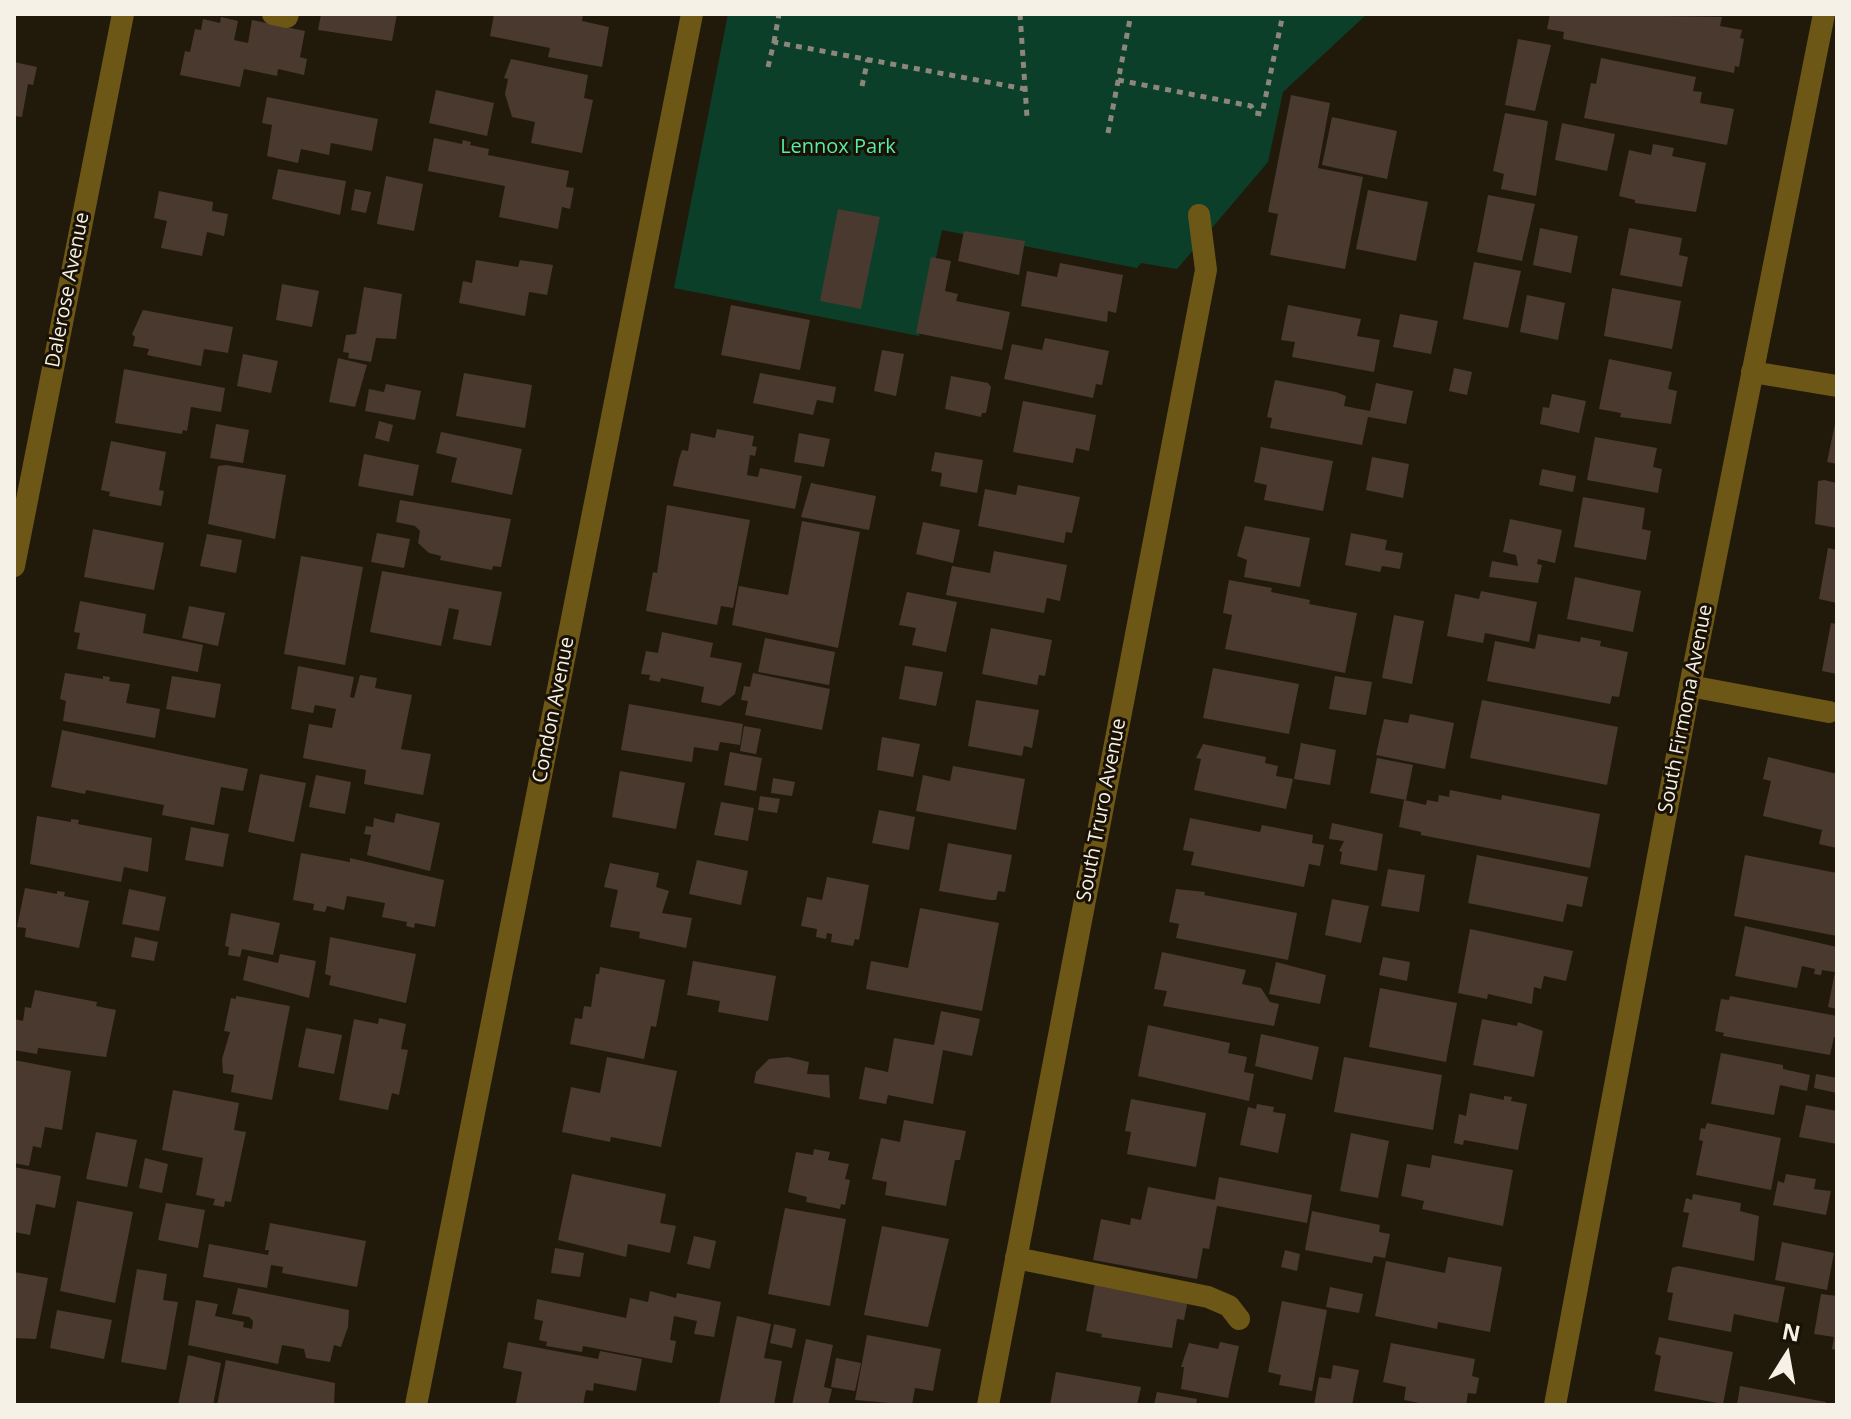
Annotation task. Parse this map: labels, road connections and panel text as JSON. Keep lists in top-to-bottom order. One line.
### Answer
{"streets":{"street":["Dalerose Avenue","South Firmona Avenue","Condon Avenue","South Truro Avenue"]},"parks":["Lennox Park"],"north":"top"}
